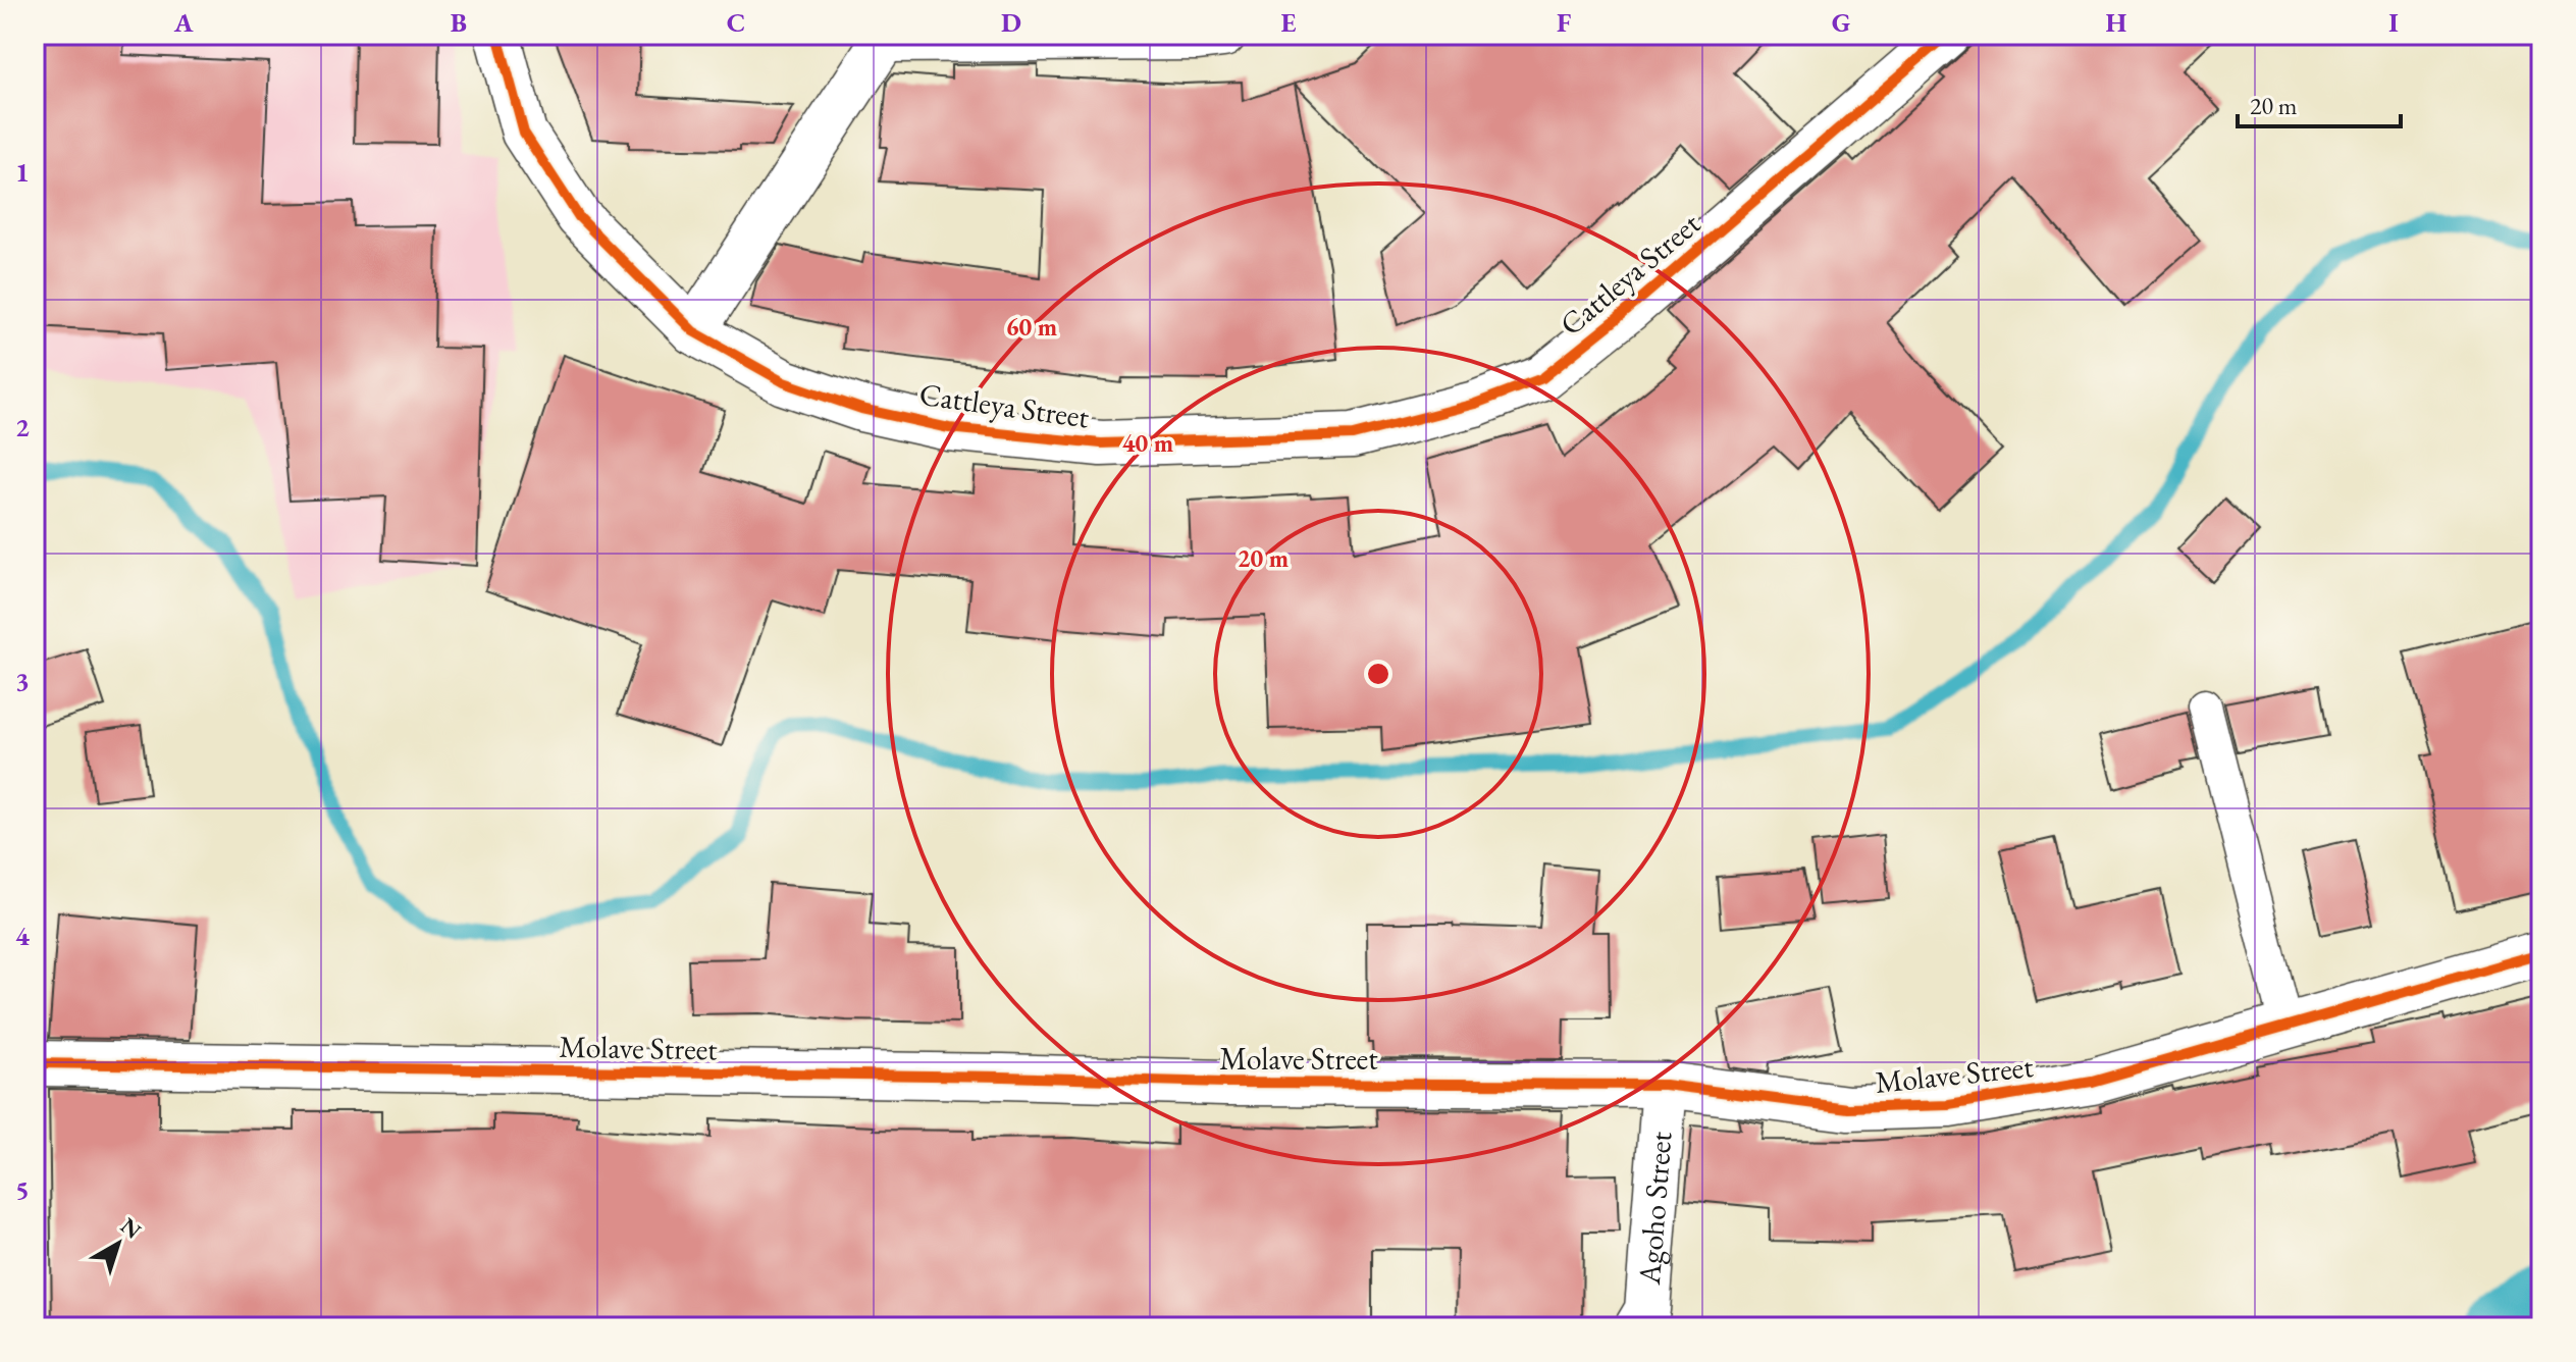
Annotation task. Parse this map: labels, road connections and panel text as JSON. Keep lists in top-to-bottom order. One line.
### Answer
{"streets":{"street":["Cattleya Street","Molave Street","Agoho Street"]},"crossings":[["Molave Street","Agoho Street"]],"scale_bar":"20 m","north":"top right","grid":{"columns":["A","B","C","D","E","F","G","H","I"],"rows":["1","2","3","4","5"]},"rings":["60 m","40 m","20 m"]}
